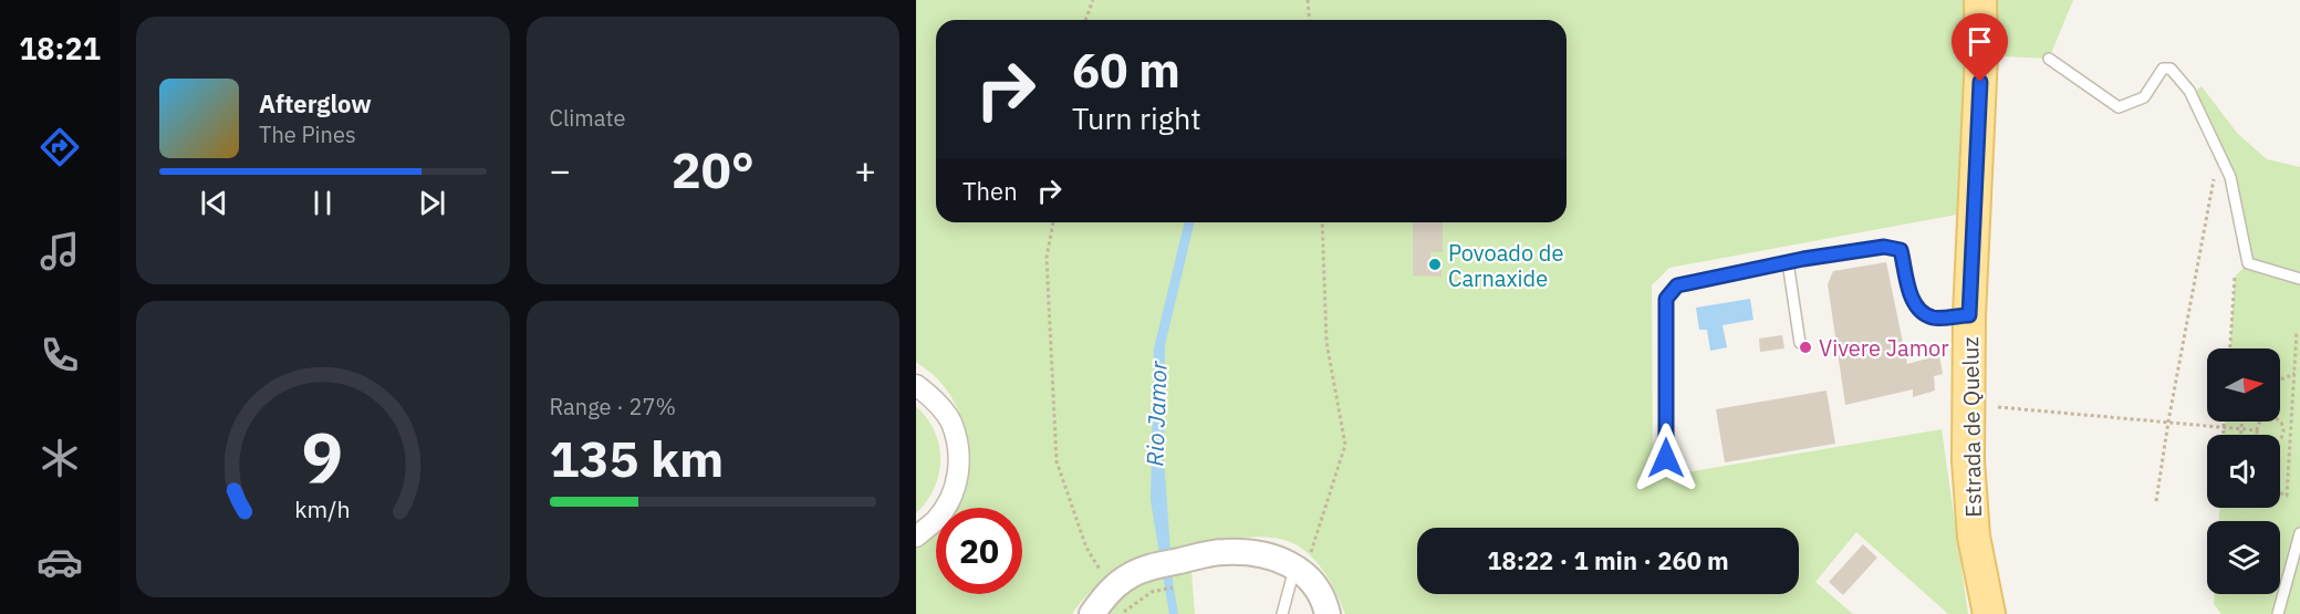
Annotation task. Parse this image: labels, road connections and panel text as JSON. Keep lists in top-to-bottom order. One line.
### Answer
{"streets":{"main road":["Estrada de Queluz"]},"water":["Rio Jamor"],"places":["Povoado de Carnaxide","Vivere Jamor"],"north":"right","page":{"tabs":"18:21","tile":["Climate",["Range · 27%","135 km"]],"turn":["60 m","Turn right"],"song":["Afterglow","The Pines"],"heat":["−","20°","+"],"then":"Then","limit":"20","trip":"18:22 · 1 min · 260 m","gauge":["9","km/h"]}}
